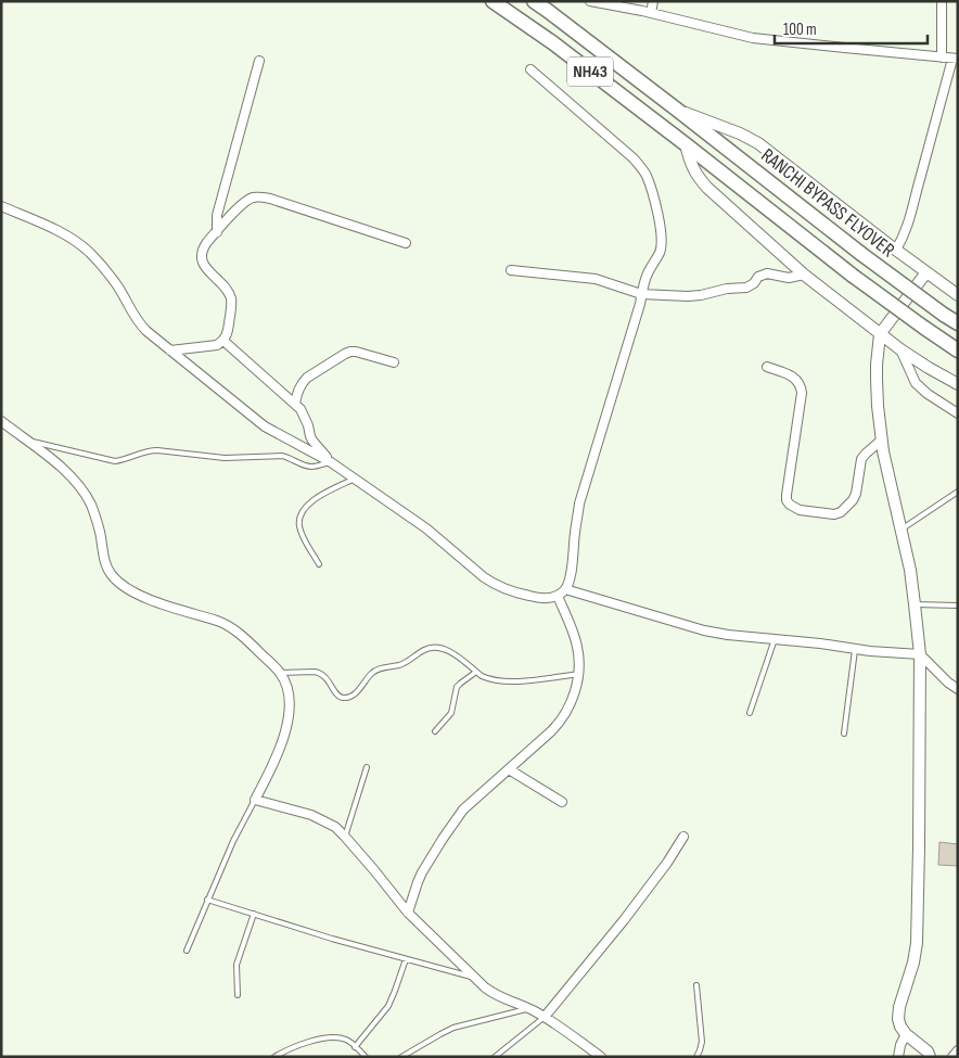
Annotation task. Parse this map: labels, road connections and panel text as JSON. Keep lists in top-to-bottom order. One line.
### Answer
{"streets":{"highway":["NH43","RANCHI BYPASS FLYOVER"]},"crossings":[["NH43","RANCHI BYPASS FLYOVER"]],"scale_bar":"100 m"}
